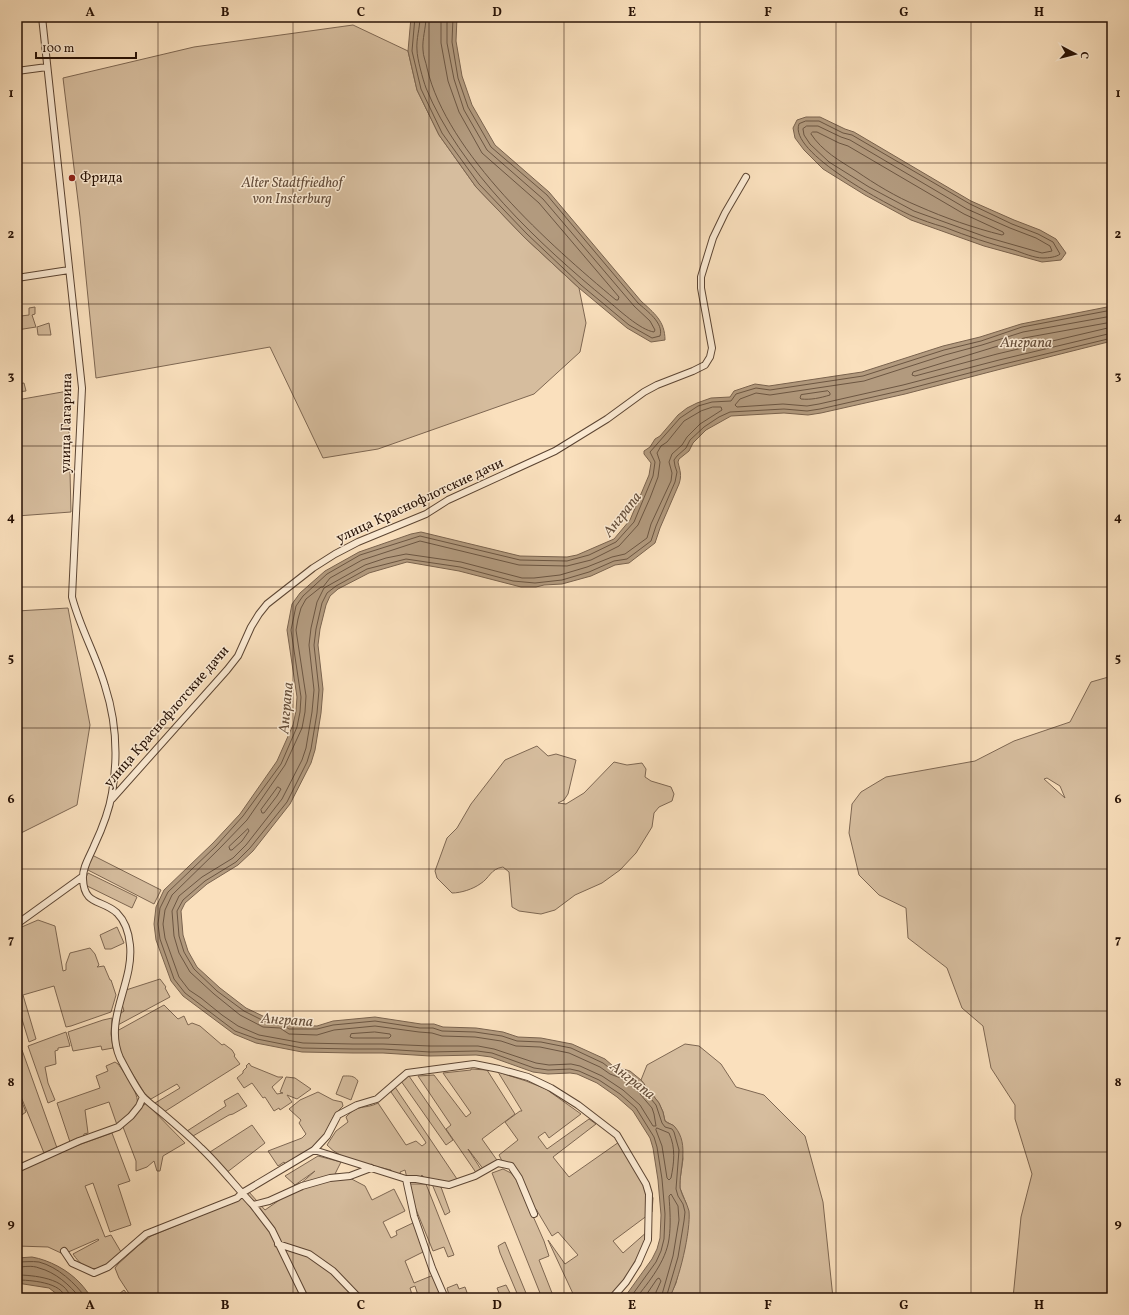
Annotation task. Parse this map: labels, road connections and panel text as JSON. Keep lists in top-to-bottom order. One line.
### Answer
{"streets":{"street":["улица Гагарина","улица Краснофлотские дачи"]},"crossings":[["улица Гагарина","улица Краснофлотские дачи"]],"water":["Анграпа"],"parks":["Alter Stadtfriedhof von Insterburg"],"places":["Фрида"],"scale_bar":"100 m","north":"right","grid":{"columns":["A","B","C","D","E","F","G","H"],"rows":["1","2","3","4","5","6","7","8","9"]}}
